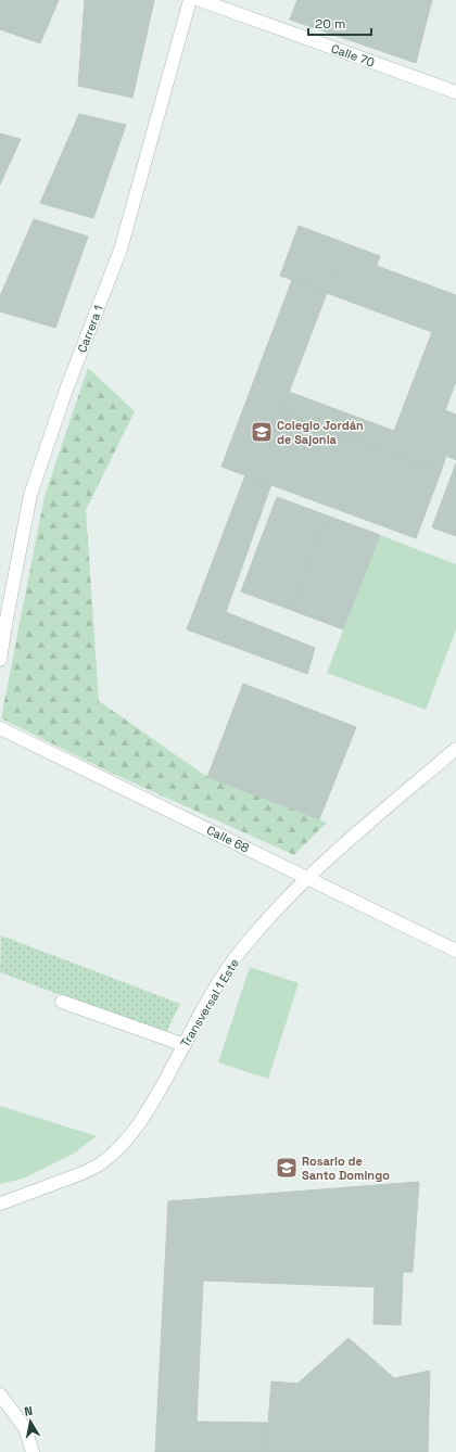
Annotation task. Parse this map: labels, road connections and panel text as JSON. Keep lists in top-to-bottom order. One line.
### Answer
{"streets":{"street":["Calle 70","Carrera 1","Calle 68","Transversal 1 Este"]},"crossings":[["Calle 68","Transversal 1 Este"]],"places":{"school or university":["Colegio Jordán de Sajonia","Rosario de Santo Domingo"]},"scale_bar":"20 m","north":"top"}
